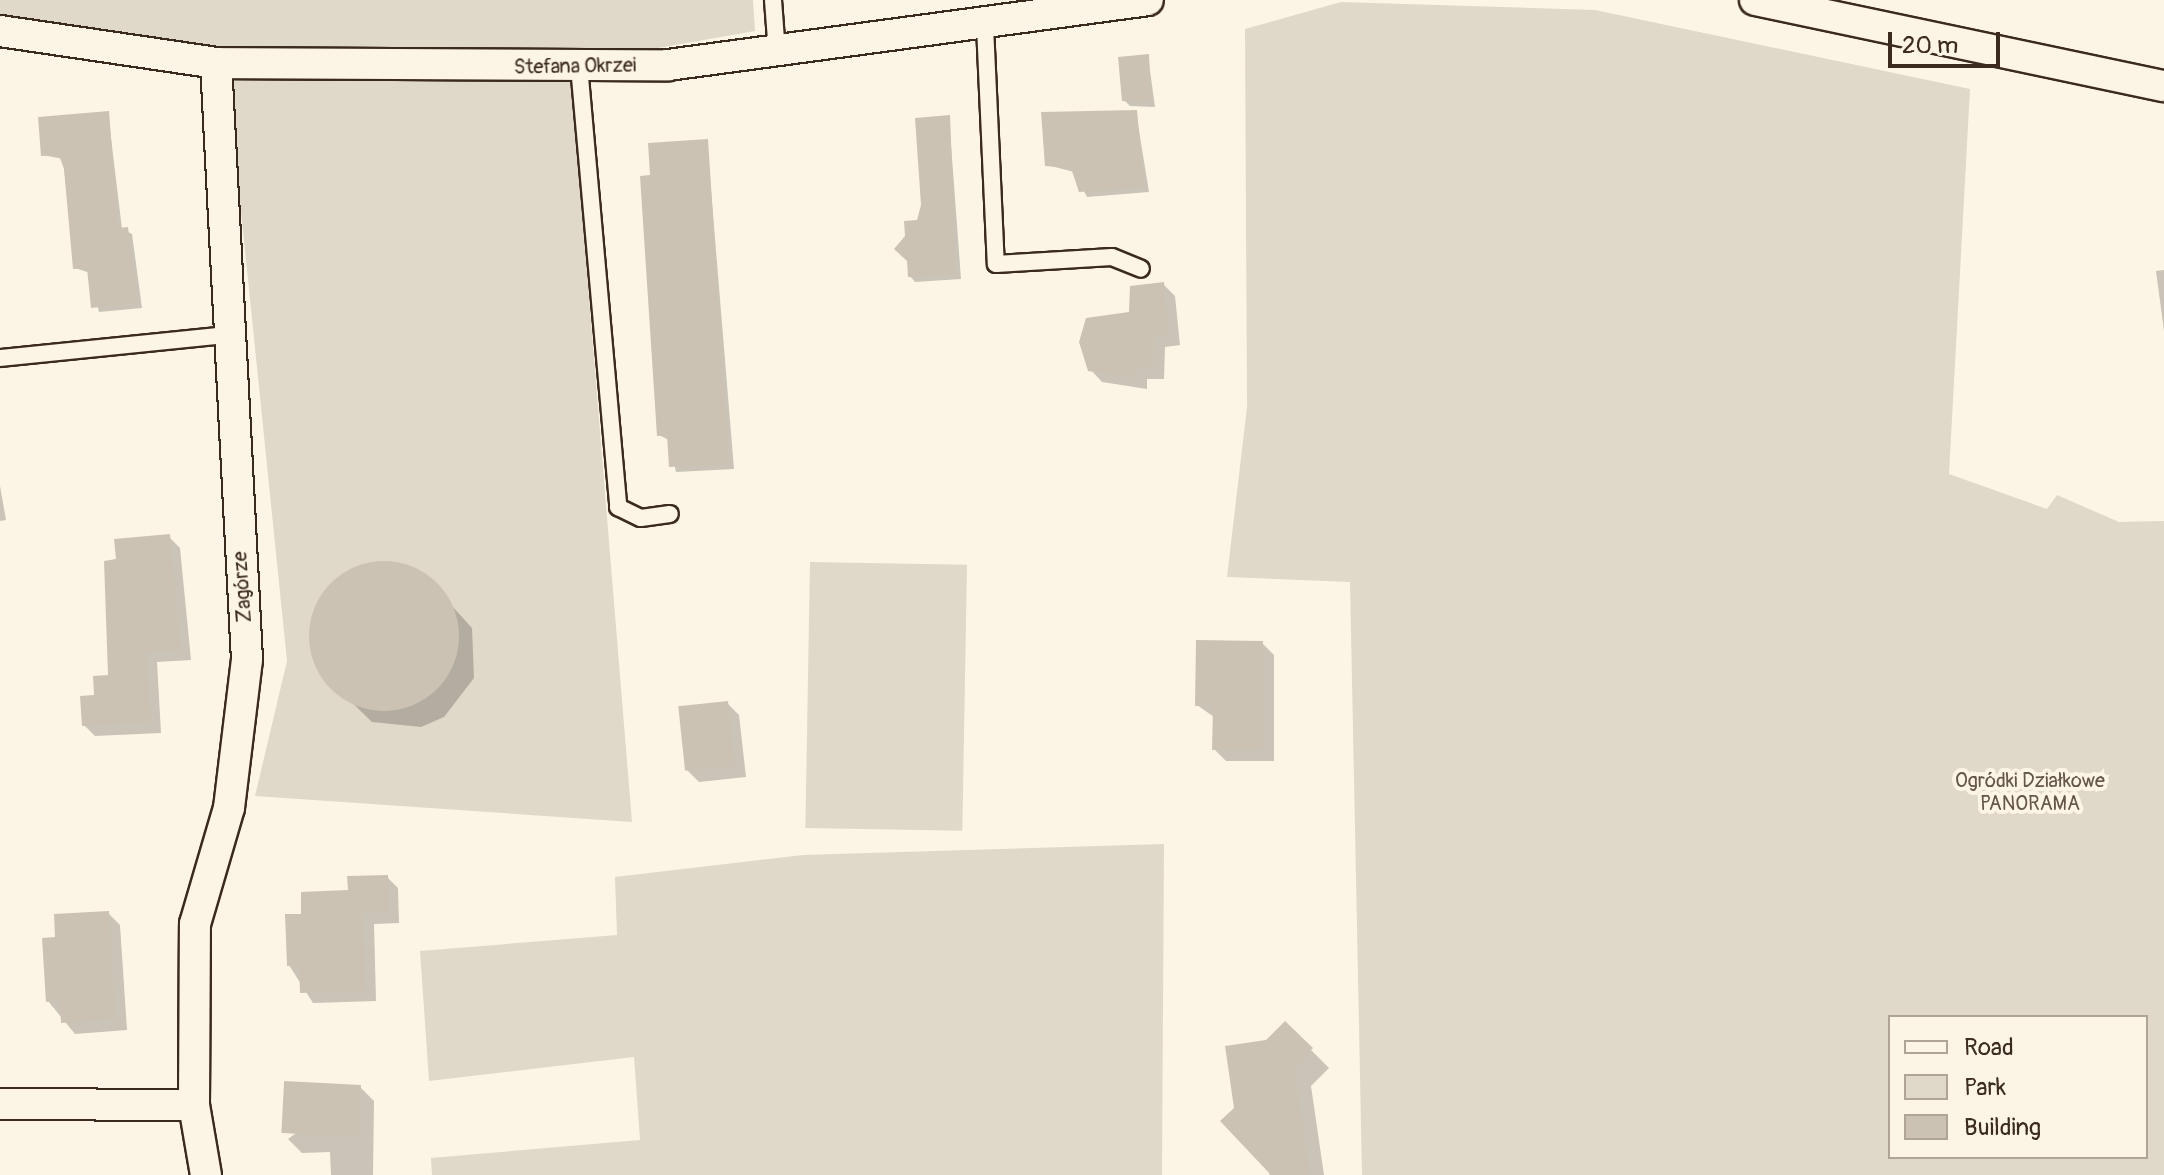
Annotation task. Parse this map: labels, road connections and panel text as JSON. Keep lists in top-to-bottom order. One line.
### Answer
{"streets":{"street":["Stefana Okrzei","Zagórze"]},"crossings":[["Stefana Okrzei","Zagórze"]],"parks":["Ogródki Działkowe PANORAMA"],"legend":["Road","Park","Building"],"scale_bar":"20 m"}
